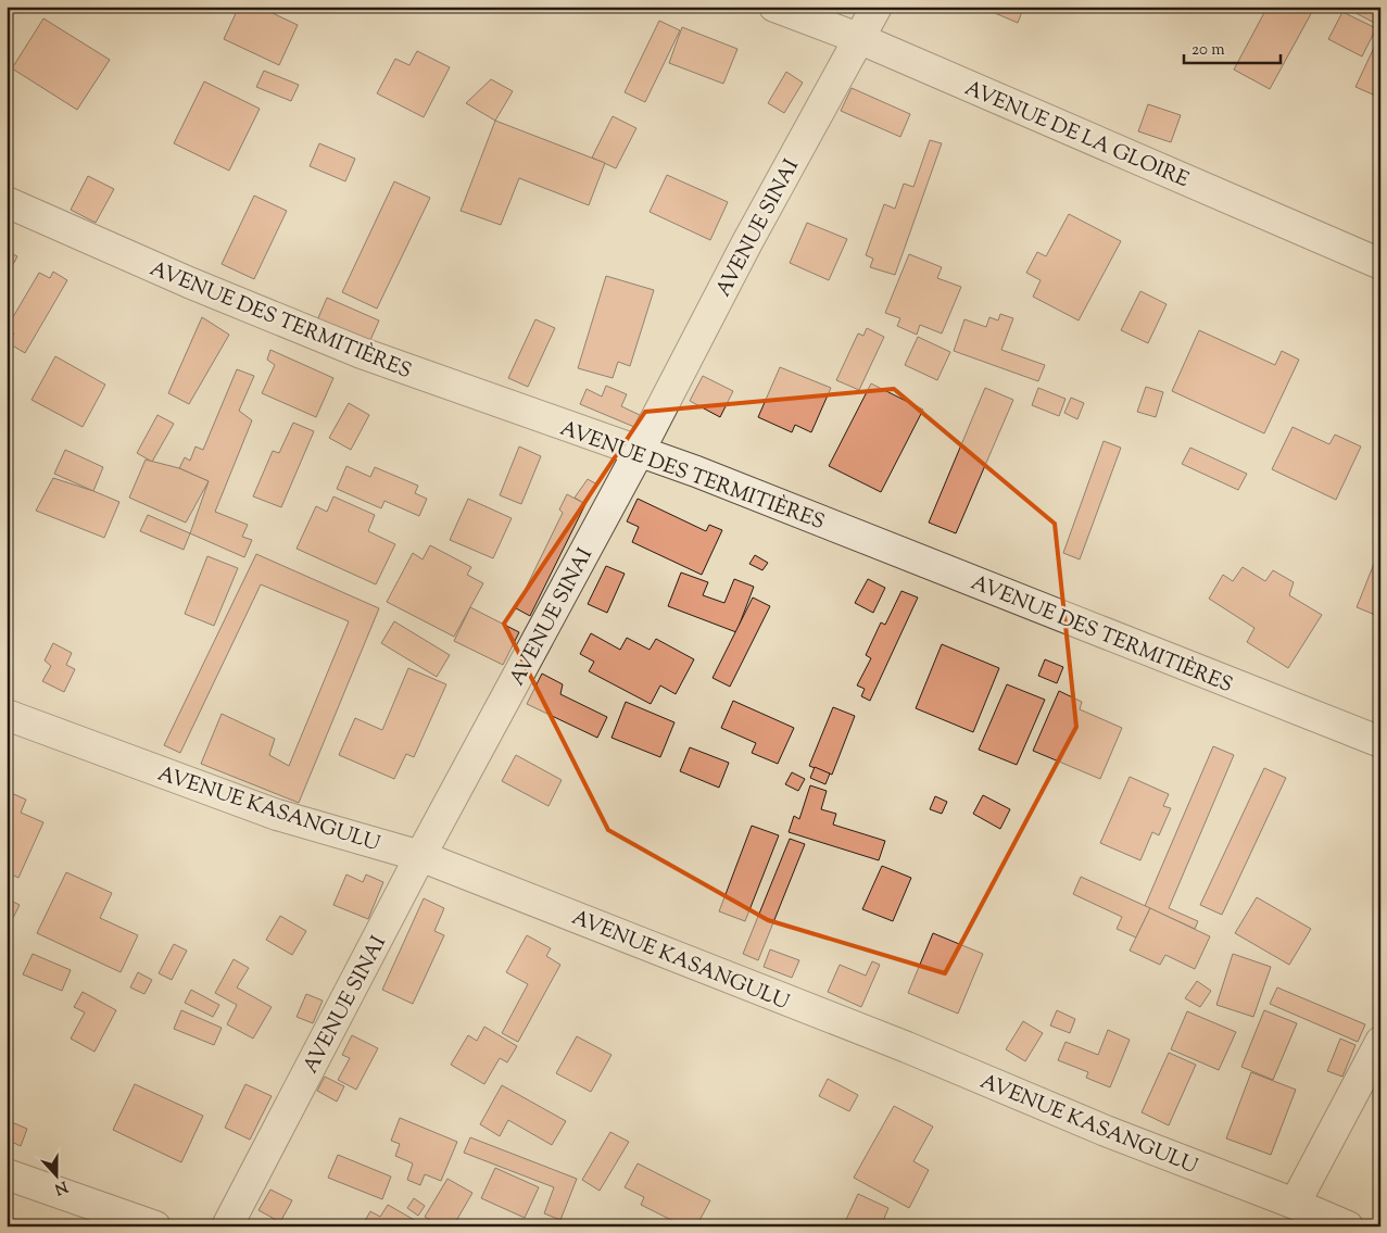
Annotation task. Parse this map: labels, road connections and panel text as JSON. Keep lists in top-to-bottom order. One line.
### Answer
{"streets":{"street":["AVENUE DE LA GLOIRE","AVENUE SINAI","AVENUE DES TERMITIÈRES","AVENUE KASANGULU"]},"crossings":[["AVENUE DE LA GLOIRE","AVENUE SINAI"],["AVENUE SINAI","AVENUE DES TERMITIÈRES"],["AVENUE SINAI","AVENUE KASANGULU"]],"scale_bar":"20 m","north":"bottom"}
